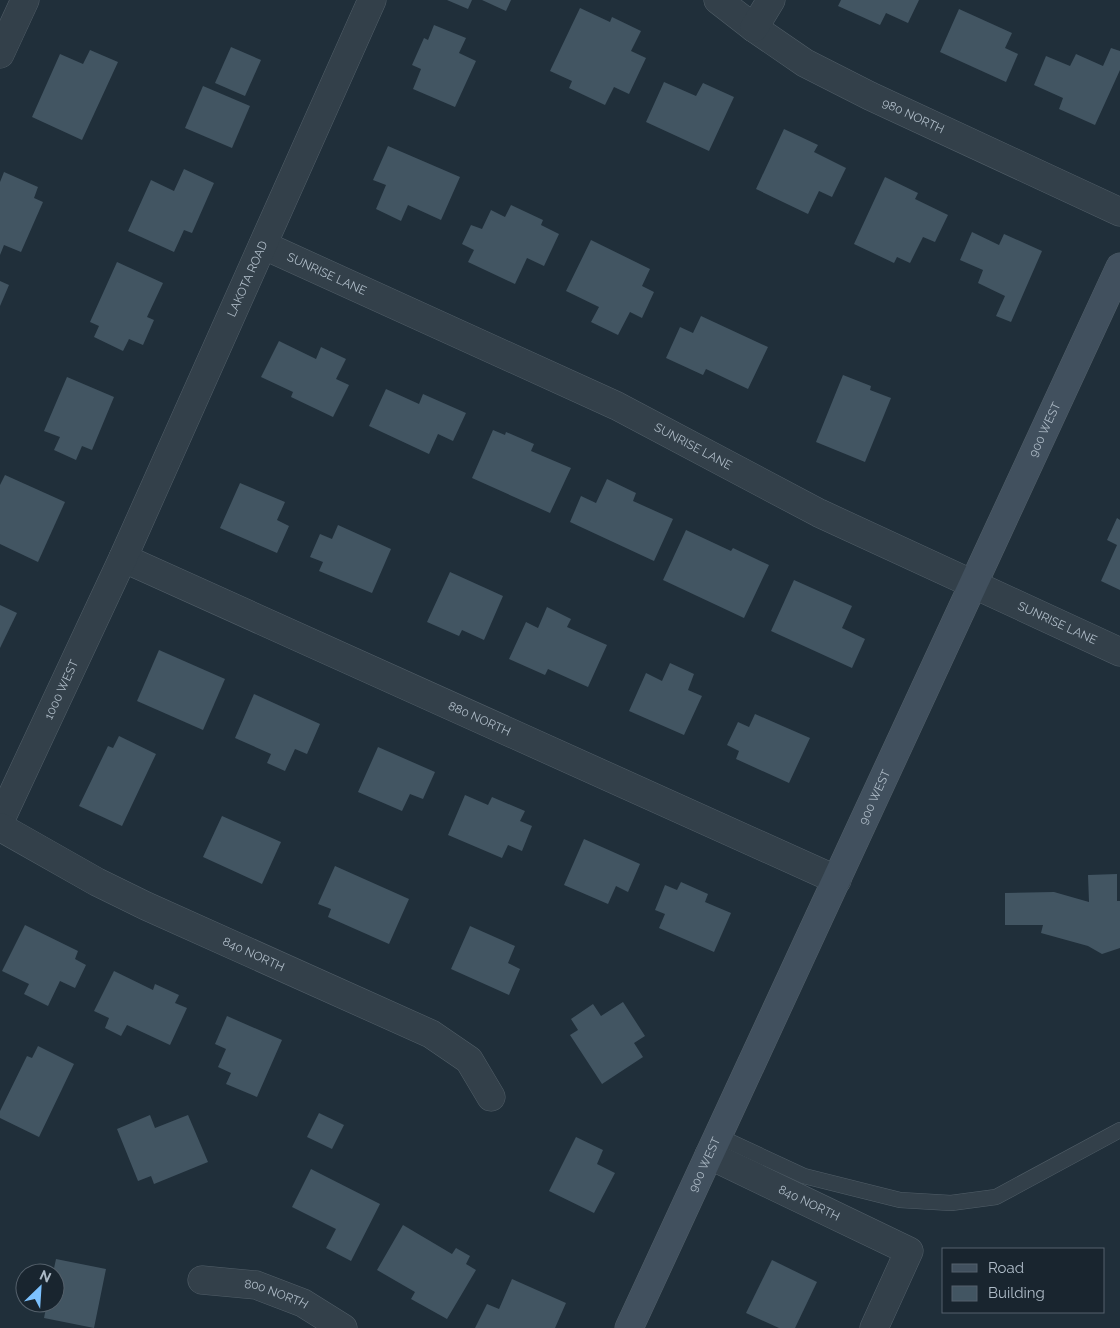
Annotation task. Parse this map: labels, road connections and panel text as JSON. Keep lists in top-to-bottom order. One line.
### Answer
{"streets":{"street":["980 NORTH","SUNRISE LANE","LAKOTA ROAD","900 WEST","1000 WEST","880 NORTH","840 NORTH","800 NORTH"]},"crossings":[["SUNRISE LANE","LAKOTA ROAD"],["SUNRISE LANE","900 WEST"],["LAKOTA ROAD","1000 WEST"],["LAKOTA ROAD","880 NORTH"],["900 WEST","880 NORTH"],["900 WEST","840 NORTH"],["1000 WEST","880 NORTH"]],"legend":["Road","Building"],"north":"top right"}
